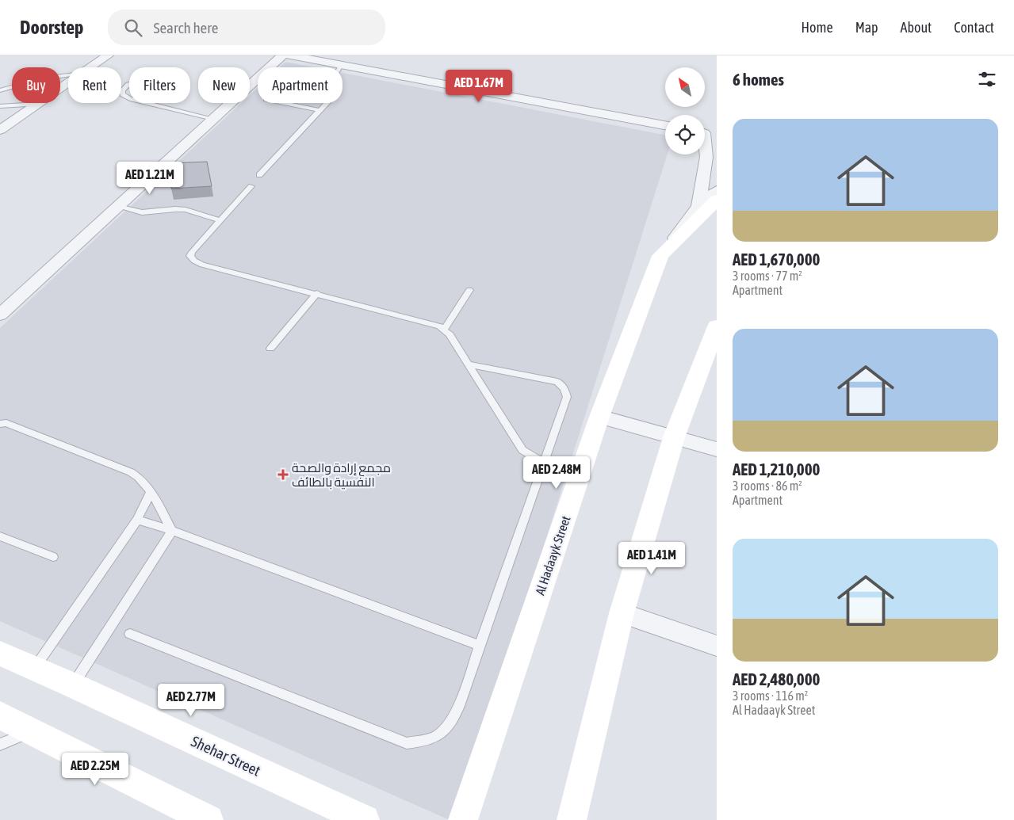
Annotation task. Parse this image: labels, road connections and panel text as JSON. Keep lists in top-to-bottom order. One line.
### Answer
{"streets":{"street":["Al Hadaayk Street","Shehar Street"]},"places":{"health":["مجمع إرادة والصحة النفسية بالطائف"]},"north":"top left","page":{"header":"Doorstep","search":"Search here","nav":["Home","Map","About","Contact"],"heading":"6 homes","chip":["Buy","Rent","Filters","New","Apartment"],"price":["AED 1.67M","AED 1.21M","AED 2.48M","AED 1.41M","AED 2.77M","AED 2.25M"],"list":[{"name":"AED 1,670,000","note":"3 rooms · 77 m² · Apartment"},{"name":"AED 1,210,000","note":"3 rooms · 86 m² · Apartment"},{"name":"AED 2,480,000","note":"3 rooms · 116 m² · Al Hadaayk Street"}]}}
